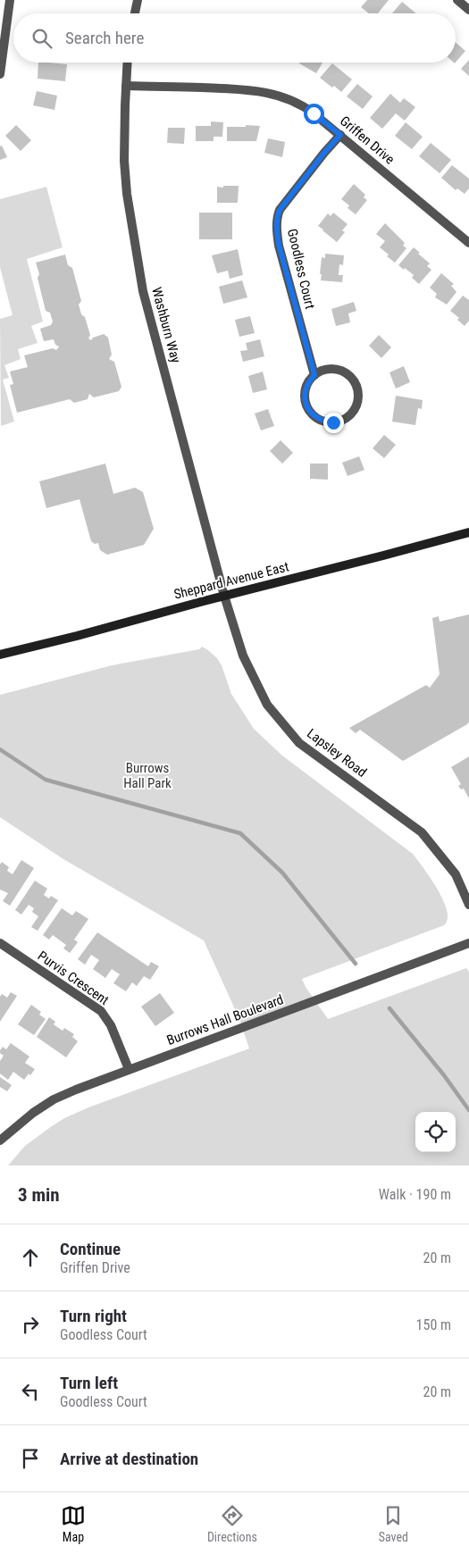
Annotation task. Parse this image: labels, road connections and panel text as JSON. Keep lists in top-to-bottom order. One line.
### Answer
{"streets":{"main road":["Sheppard Avenue East"],"street":["Griffen Drive","Goodless Court","Washburn Way","Lapsley Road","Purvis Crescent","Burrows Hall Boulevard"]},"crossings":[["Griffen Drive","Goodless Court"],["Griffen Drive","Washburn Way"],["Washburn Way","Sheppard Avenue East"],["Washburn Way","Lapsley Road"],["Sheppard Avenue East","Lapsley Road"],["Purvis Crescent","Burrows Hall Boulevard"]],"parks":["Burrows Hall Park"],"page":{"search":"Search here","heading":["3 min","Walk · 190 m"],"list":[["Continue","Griffen Drive","20 m"],["Turn right","Goodless Court","150 m"],["Turn left","Goodless Court","20 m"],"Arrive at destination"],"nav":["Map","Directions","Saved"]}}
